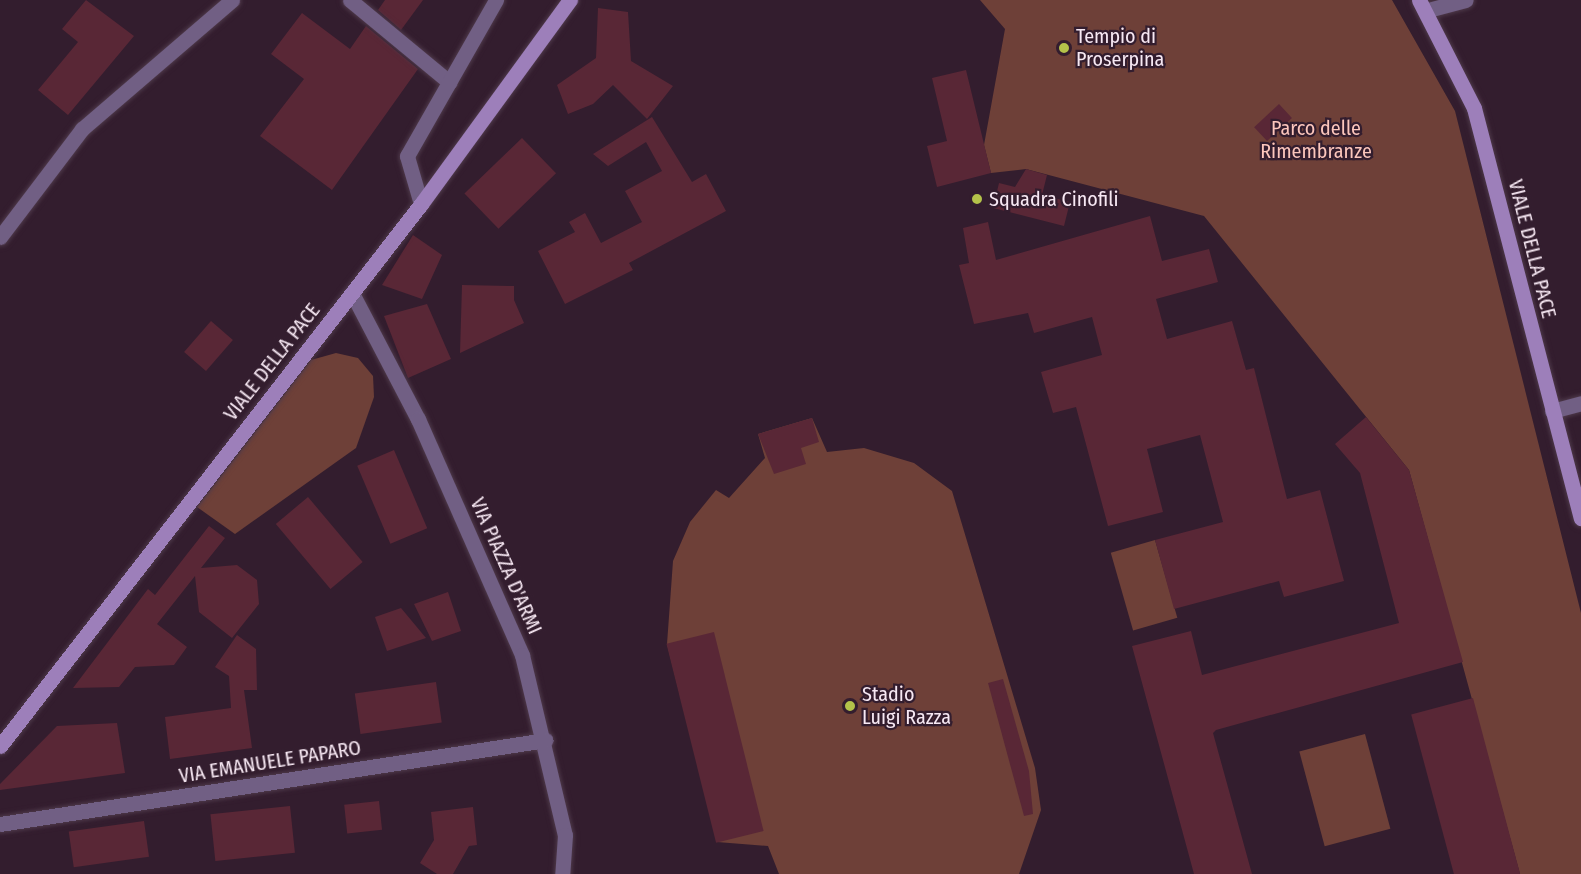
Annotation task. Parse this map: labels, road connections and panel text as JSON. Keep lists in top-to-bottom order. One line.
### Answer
{"streets":{"main road":["VIALE DELLA PACE"],"street":["VIA PIAZZA D'ARMI","VIA EMANUELE PAPARO"]},"crossings":[["VIALE DELLA PACE","VIA PIAZZA D'ARMI"],["VIA PIAZZA D'ARMI","VIA EMANUELE PAPARO"]],"parks":["Parco delle Rimembranze"],"places":["Tempio di Proserpina","Squadra Cinofili","Stadio Luigi Razza"]}
